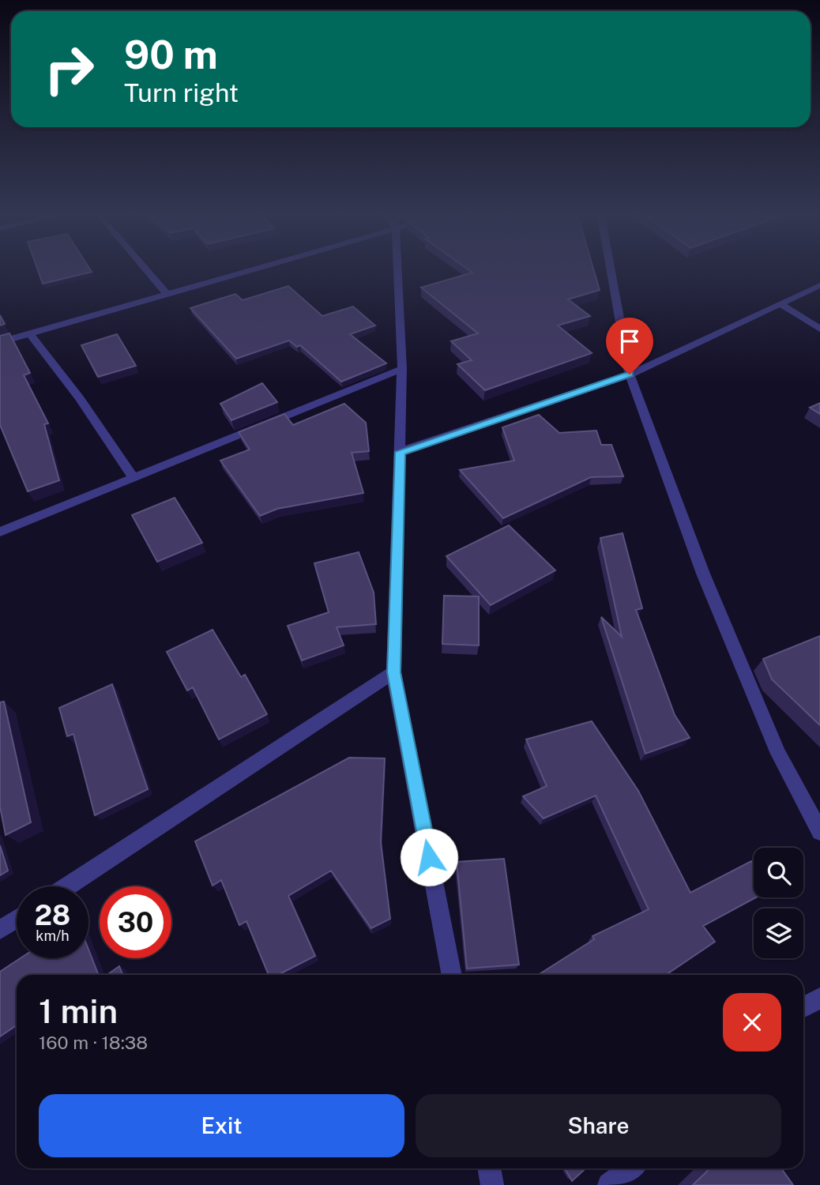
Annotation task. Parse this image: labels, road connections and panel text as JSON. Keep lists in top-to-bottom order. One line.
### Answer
{"page":{"turn":["90 m","Turn right"],"speed":"28 km/h","limit":"30","heading":["1 min","160 m · 18:38"],"buttons":["Exit","Share"]}}
